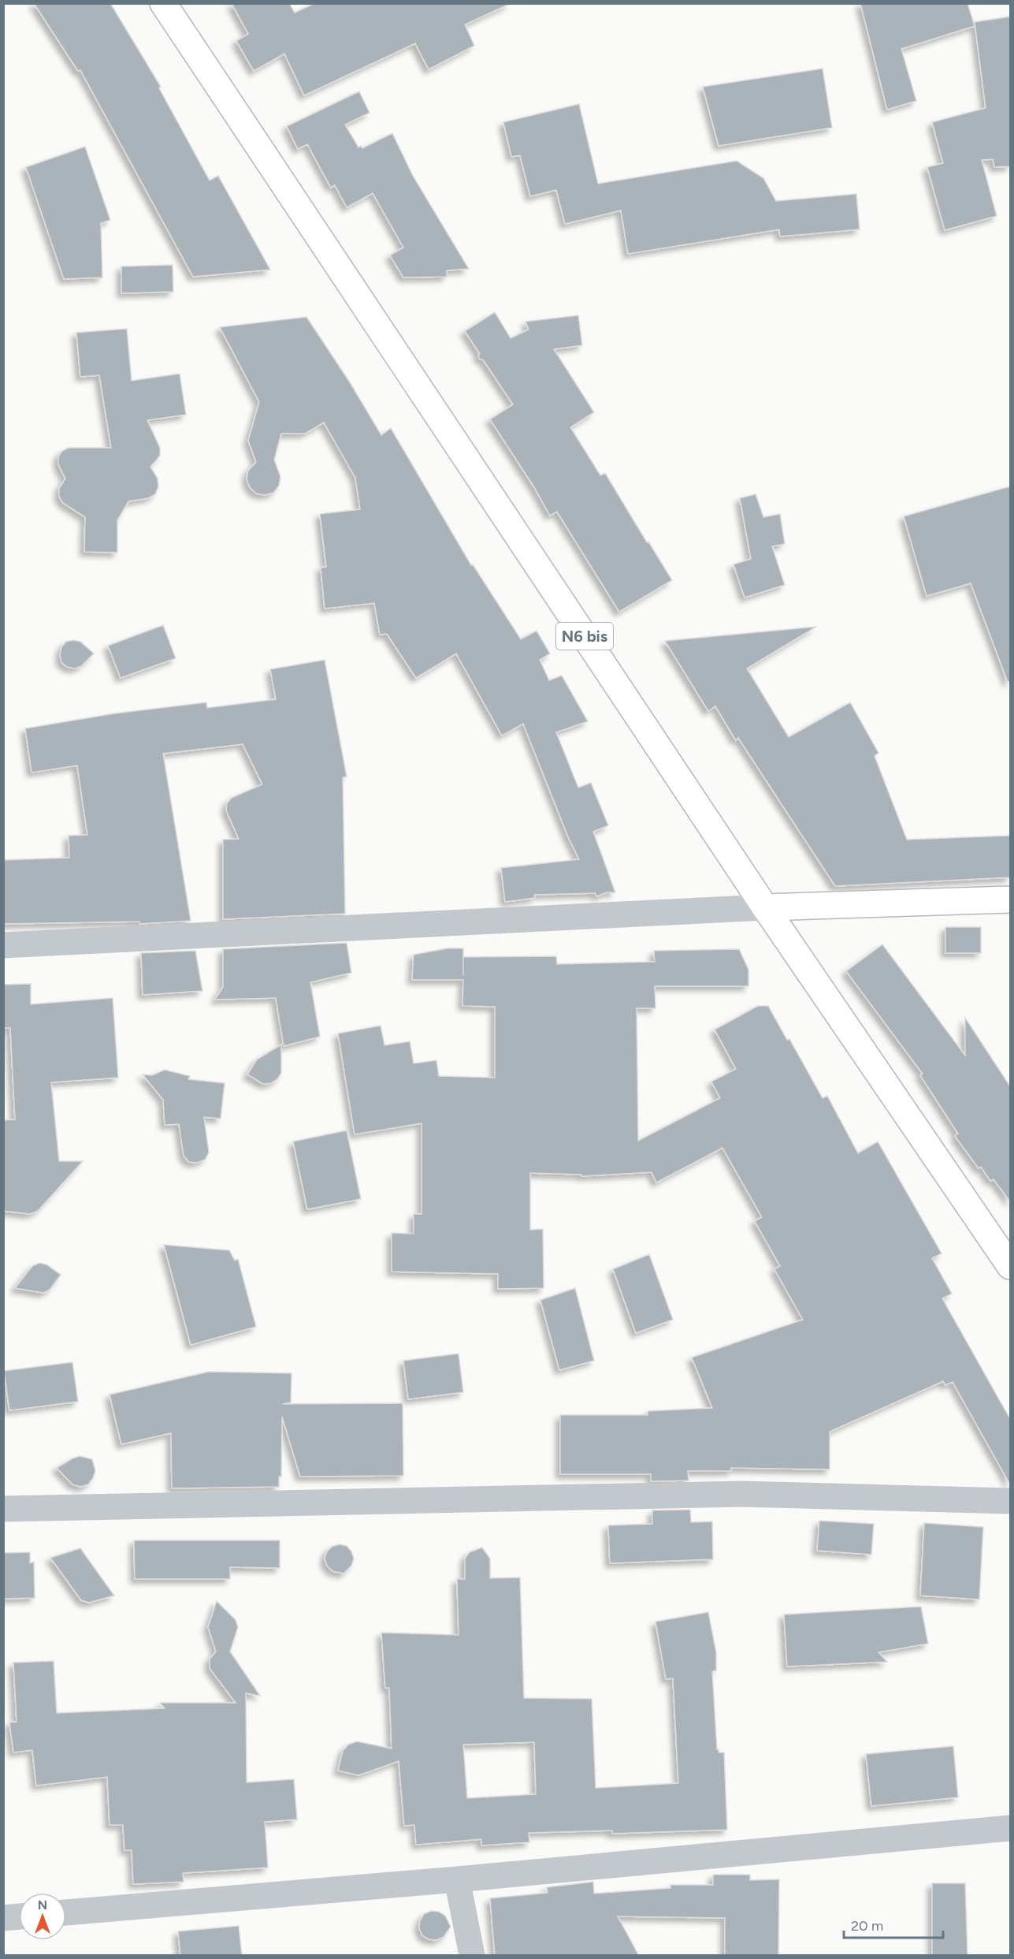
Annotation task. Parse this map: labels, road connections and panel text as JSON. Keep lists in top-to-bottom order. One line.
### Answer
{"streets":{"main road":["N6 bis"]},"scale_bar":"20 m","north":"top"}
